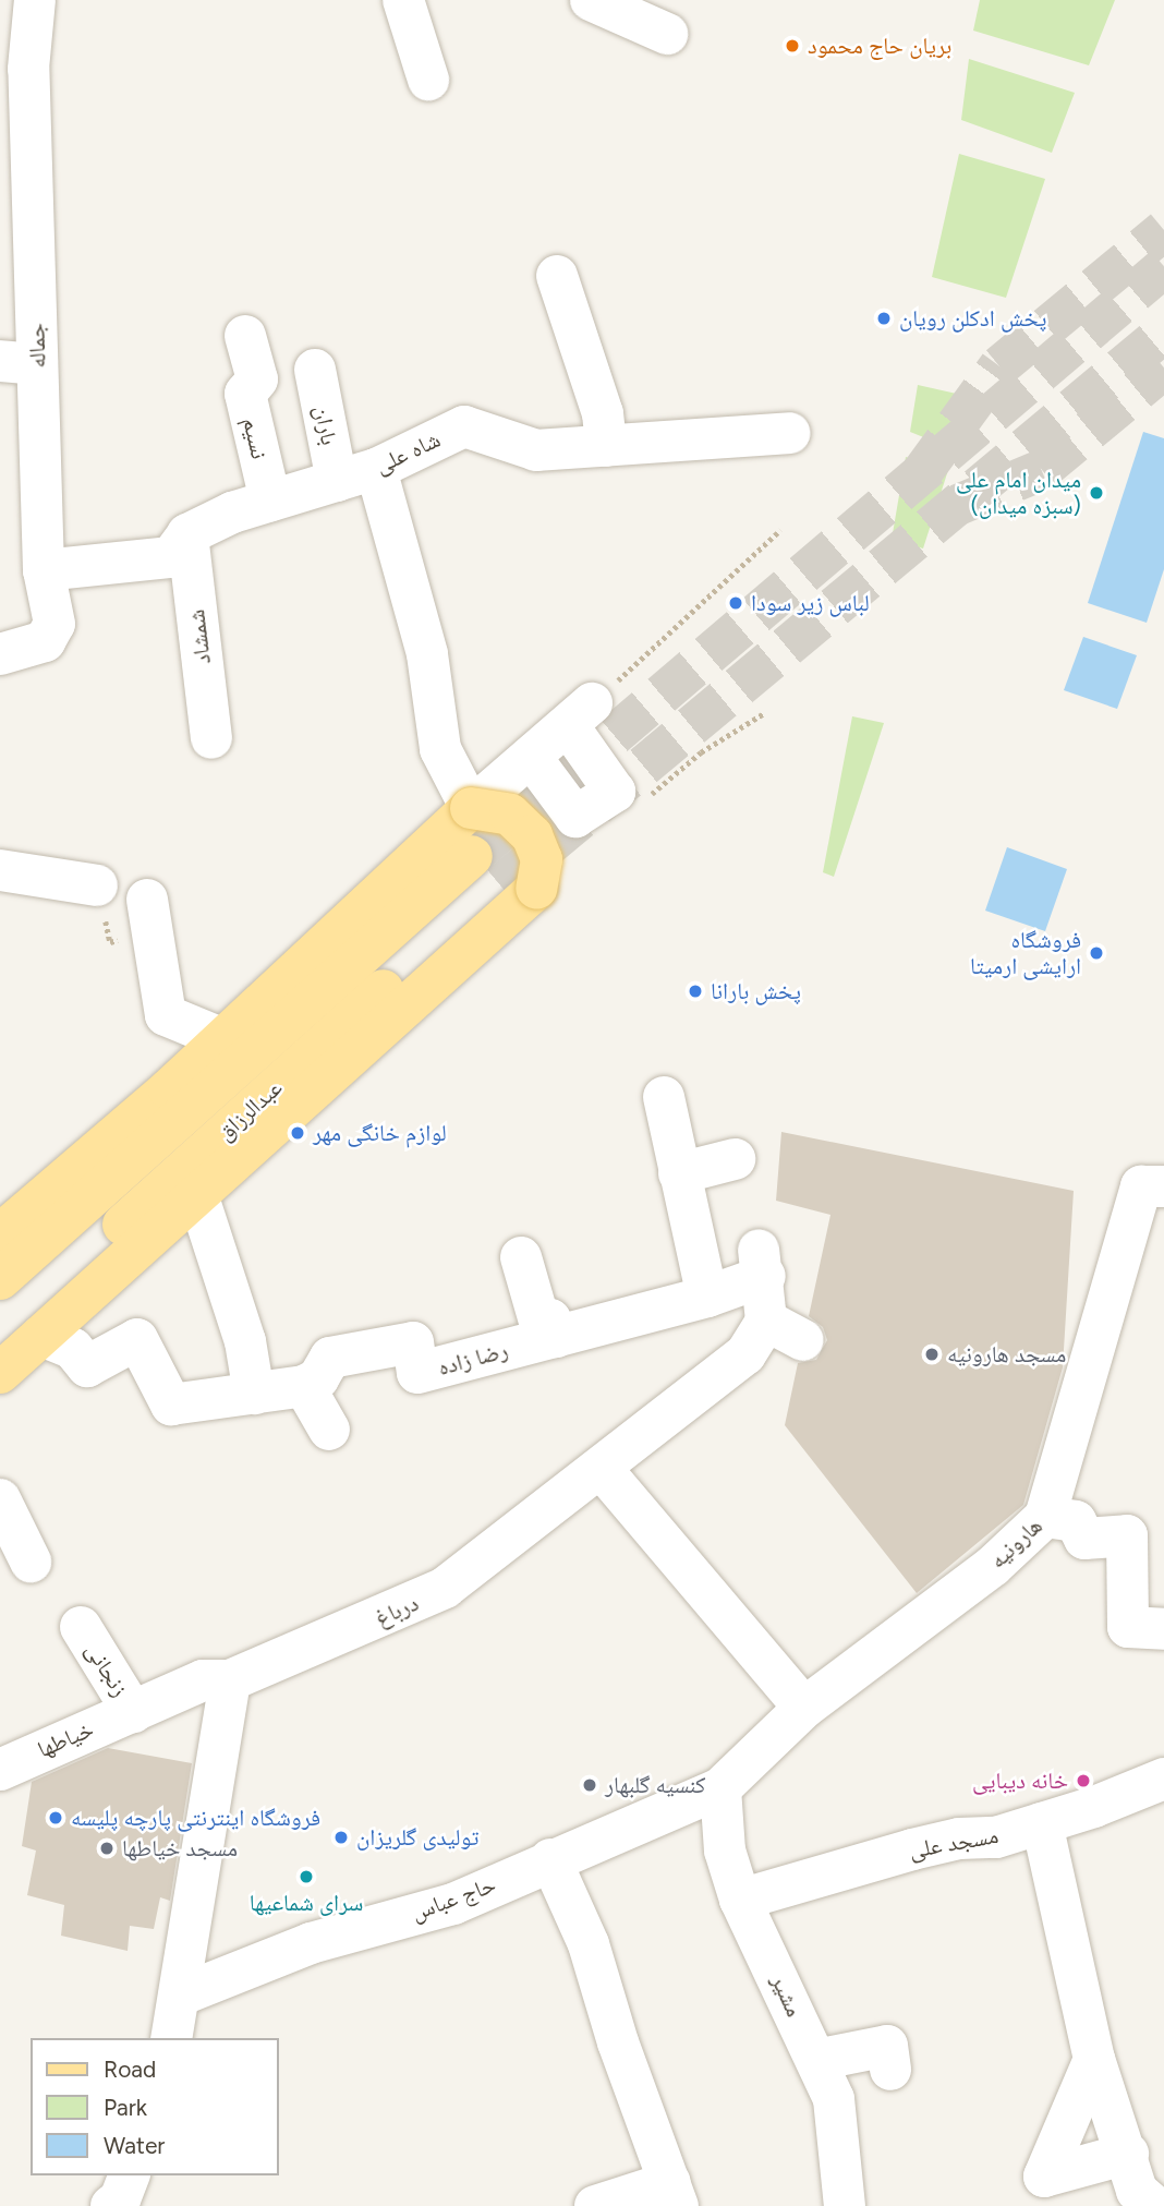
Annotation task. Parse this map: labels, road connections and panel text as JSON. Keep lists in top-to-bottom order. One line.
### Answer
{"streets":{"main road":["عبدالرزاق"],"street":["جماله","باران","نسیم","شاه علی","شمشاد","رضا زاده","هارونیه","درباغ","زنجانی","خیاطها","مسجد علی","حاج عباس","مشیر"]},"crossings":[["جماله","شاه علی"],["باران","شاه علی"],["نسیم","شاه علی"],["شاه علی","شمشاد"],["رضا زاده","درباغ"],["هارونیه","حاج عباس"],["هارونیه","مشیر"],["درباغ","زنجانی"],["درباغ","خیاطها"],["زنجانی","خیاطها"],["مسجد علی","مشیر"],["حاج عباس","مشیر"]],"places":["بریان حاج محمود","پخش ادکلن رویان","میدان امام علی (سبزه میدان)","لباس زیر سودا","فروشگاه ارایشی ارمیتا","پخش بارانا","لوازم خانگی مهر","مسجد هارونیه","خانه دیبایی","کنسیه گلبهار","فروشگاه اینترنتی پارچه پلیسه","تولیدی گلریزان","مسجد خیاطها","سرای شماعیها"],"legend":["Road","Park","Water"]}
